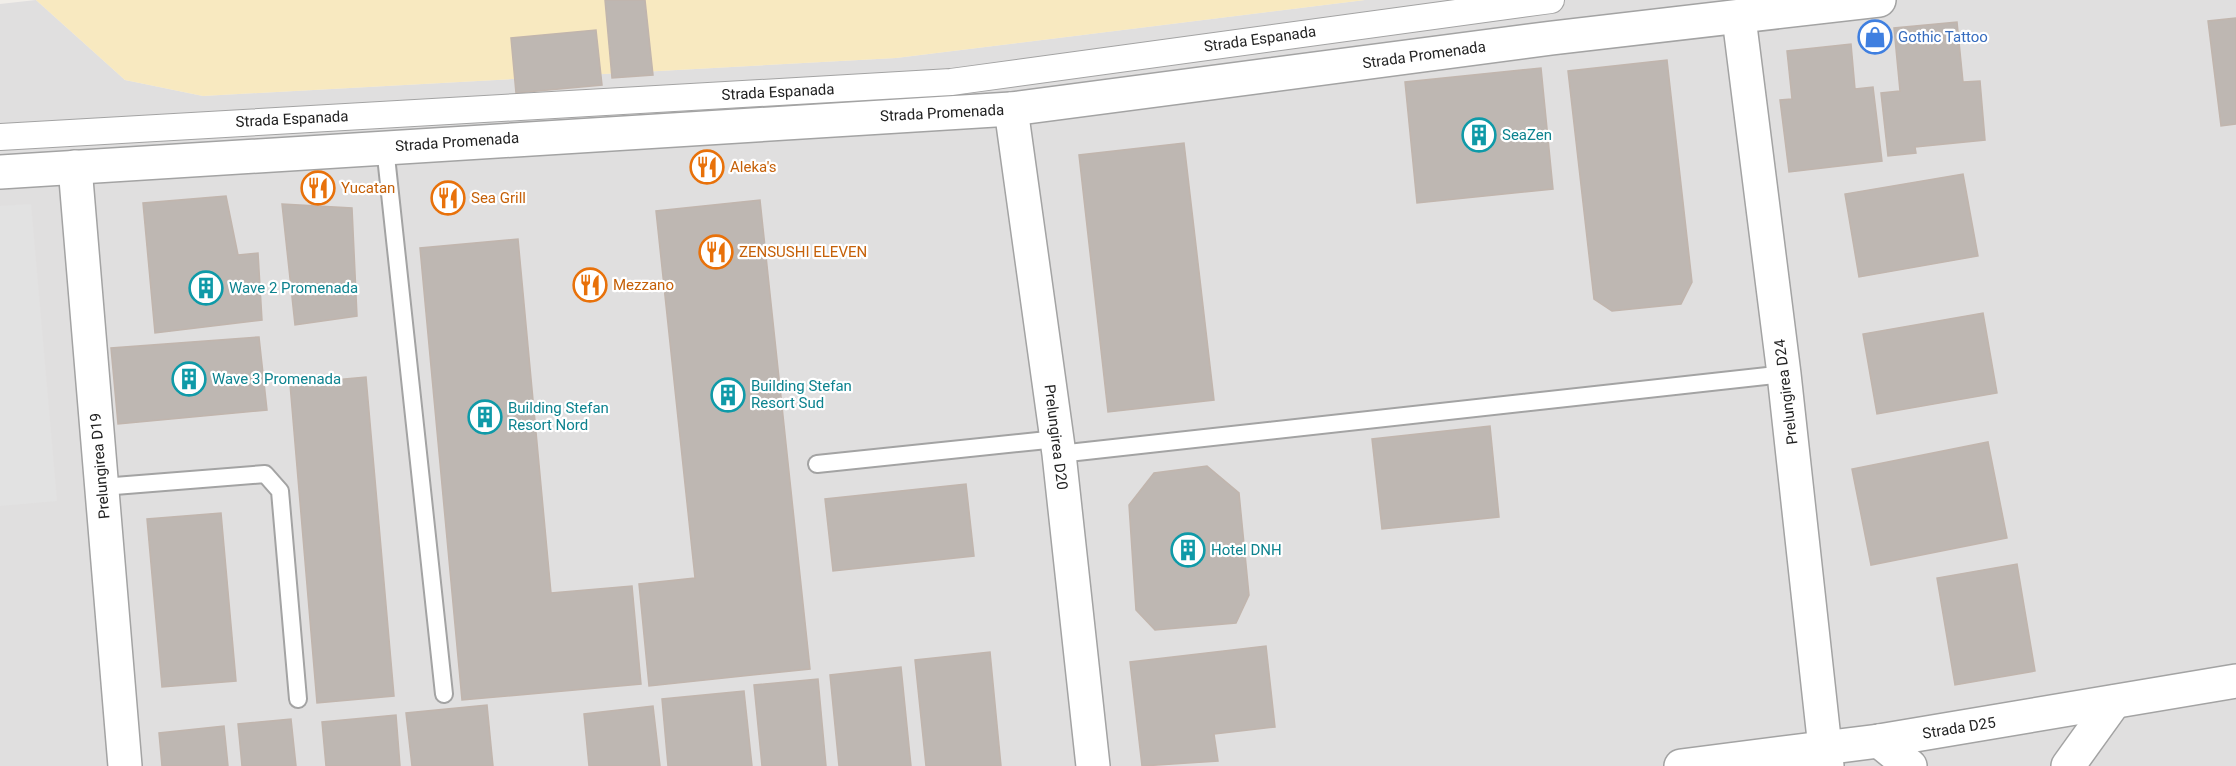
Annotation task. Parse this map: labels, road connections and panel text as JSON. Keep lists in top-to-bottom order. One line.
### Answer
{"streets":{"street":["Strada Espanada","Strada Promenada","Prelungirea D24","Prelungirea D20","Prelungirea D19","Strada D25"]},"crossings":[["Strada Promenada","Prelungirea D24"],["Strada Promenada","Prelungirea D20"],["Strada Promenada","Prelungirea D19"],["Prelungirea D24","Strada D25"]],"places":{"shop":["Gothic Tattoo"],"building":["SeaZen","Wave 2 Promenada","Wave 3 Promenada","Building Stefan Resort Sud","Building Stefan Resort Nord","Hotel DNH"],"restaurant":["Aleka's","Yucatan","Sea Grill","ZENSUSHI ELEVEN","Mezzano"]}}
